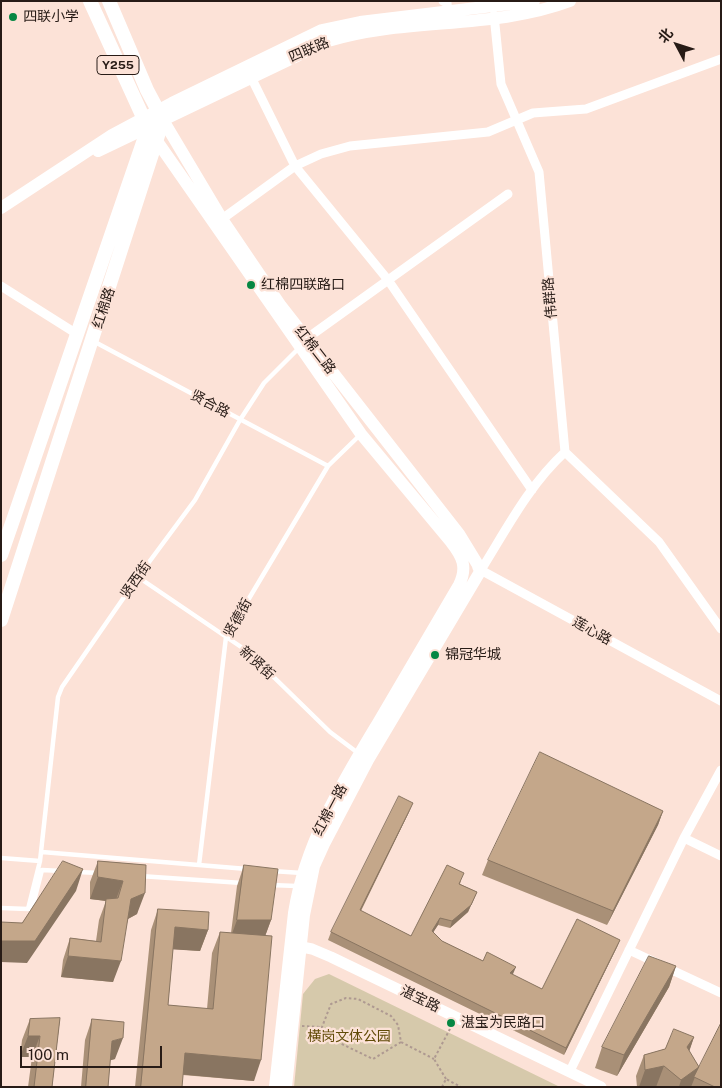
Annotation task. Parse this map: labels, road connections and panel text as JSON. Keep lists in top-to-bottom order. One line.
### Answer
{"streets":{"main road":["四联路","Y255","红棉路","红棉二路","红棉一路"],"street":["伟群路","莲心路","湛宝路"],"lane":["贤合路","贤西街","贤德街","新贤街"]},"crossings":[["四联路","Y255"],["四联路","伟群路"],["四联路","红棉路"],["四联路","红棉二路"],["Y255","红棉路"],["Y255","红棉二路"],["红棉路","红棉二路"],["红棉路","贤合路"],["红棉二路","贤西街"],["红棉二路","贤德街"],["红棉二路","莲心路"],["红棉二路","红棉一路"],["贤合路","贤西街"],["贤合路","贤德街"],["贤西街","新贤街"],["贤德街","新贤街"],["莲心路","红棉一路"],["新贤街","红棉一路"],["红棉一路","湛宝路"]],"parks":["横岗文体公园"],"places":["四联小学","红棉四联路口","锦冠华城","湛宝为民路口"],"scale_bar":"100 m","north":"top left"}
